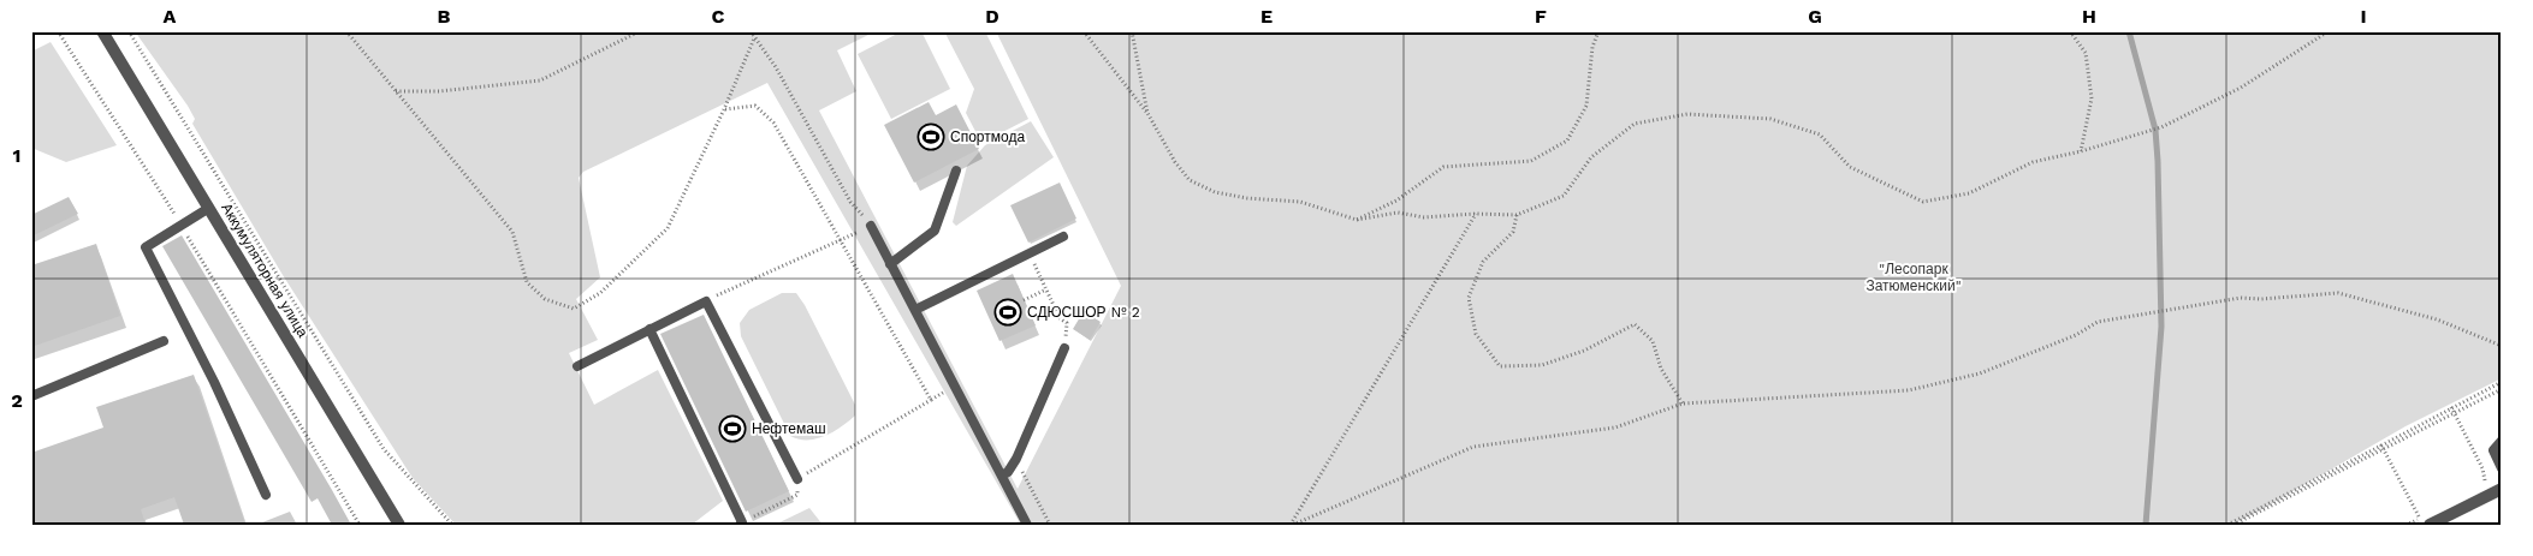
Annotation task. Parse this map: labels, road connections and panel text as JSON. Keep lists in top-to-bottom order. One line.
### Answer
{"streets":{"street":["Аккумуляторная улица"]},"parks":["\"Лесопарк Затюменский\""],"places":{"sports":["Спортмода","СДЮСШОР № 2","Нефтемаш"]},"grid":{"columns":["A","B","C","D","E","F","G","H","I"],"rows":["1","2"]}}
